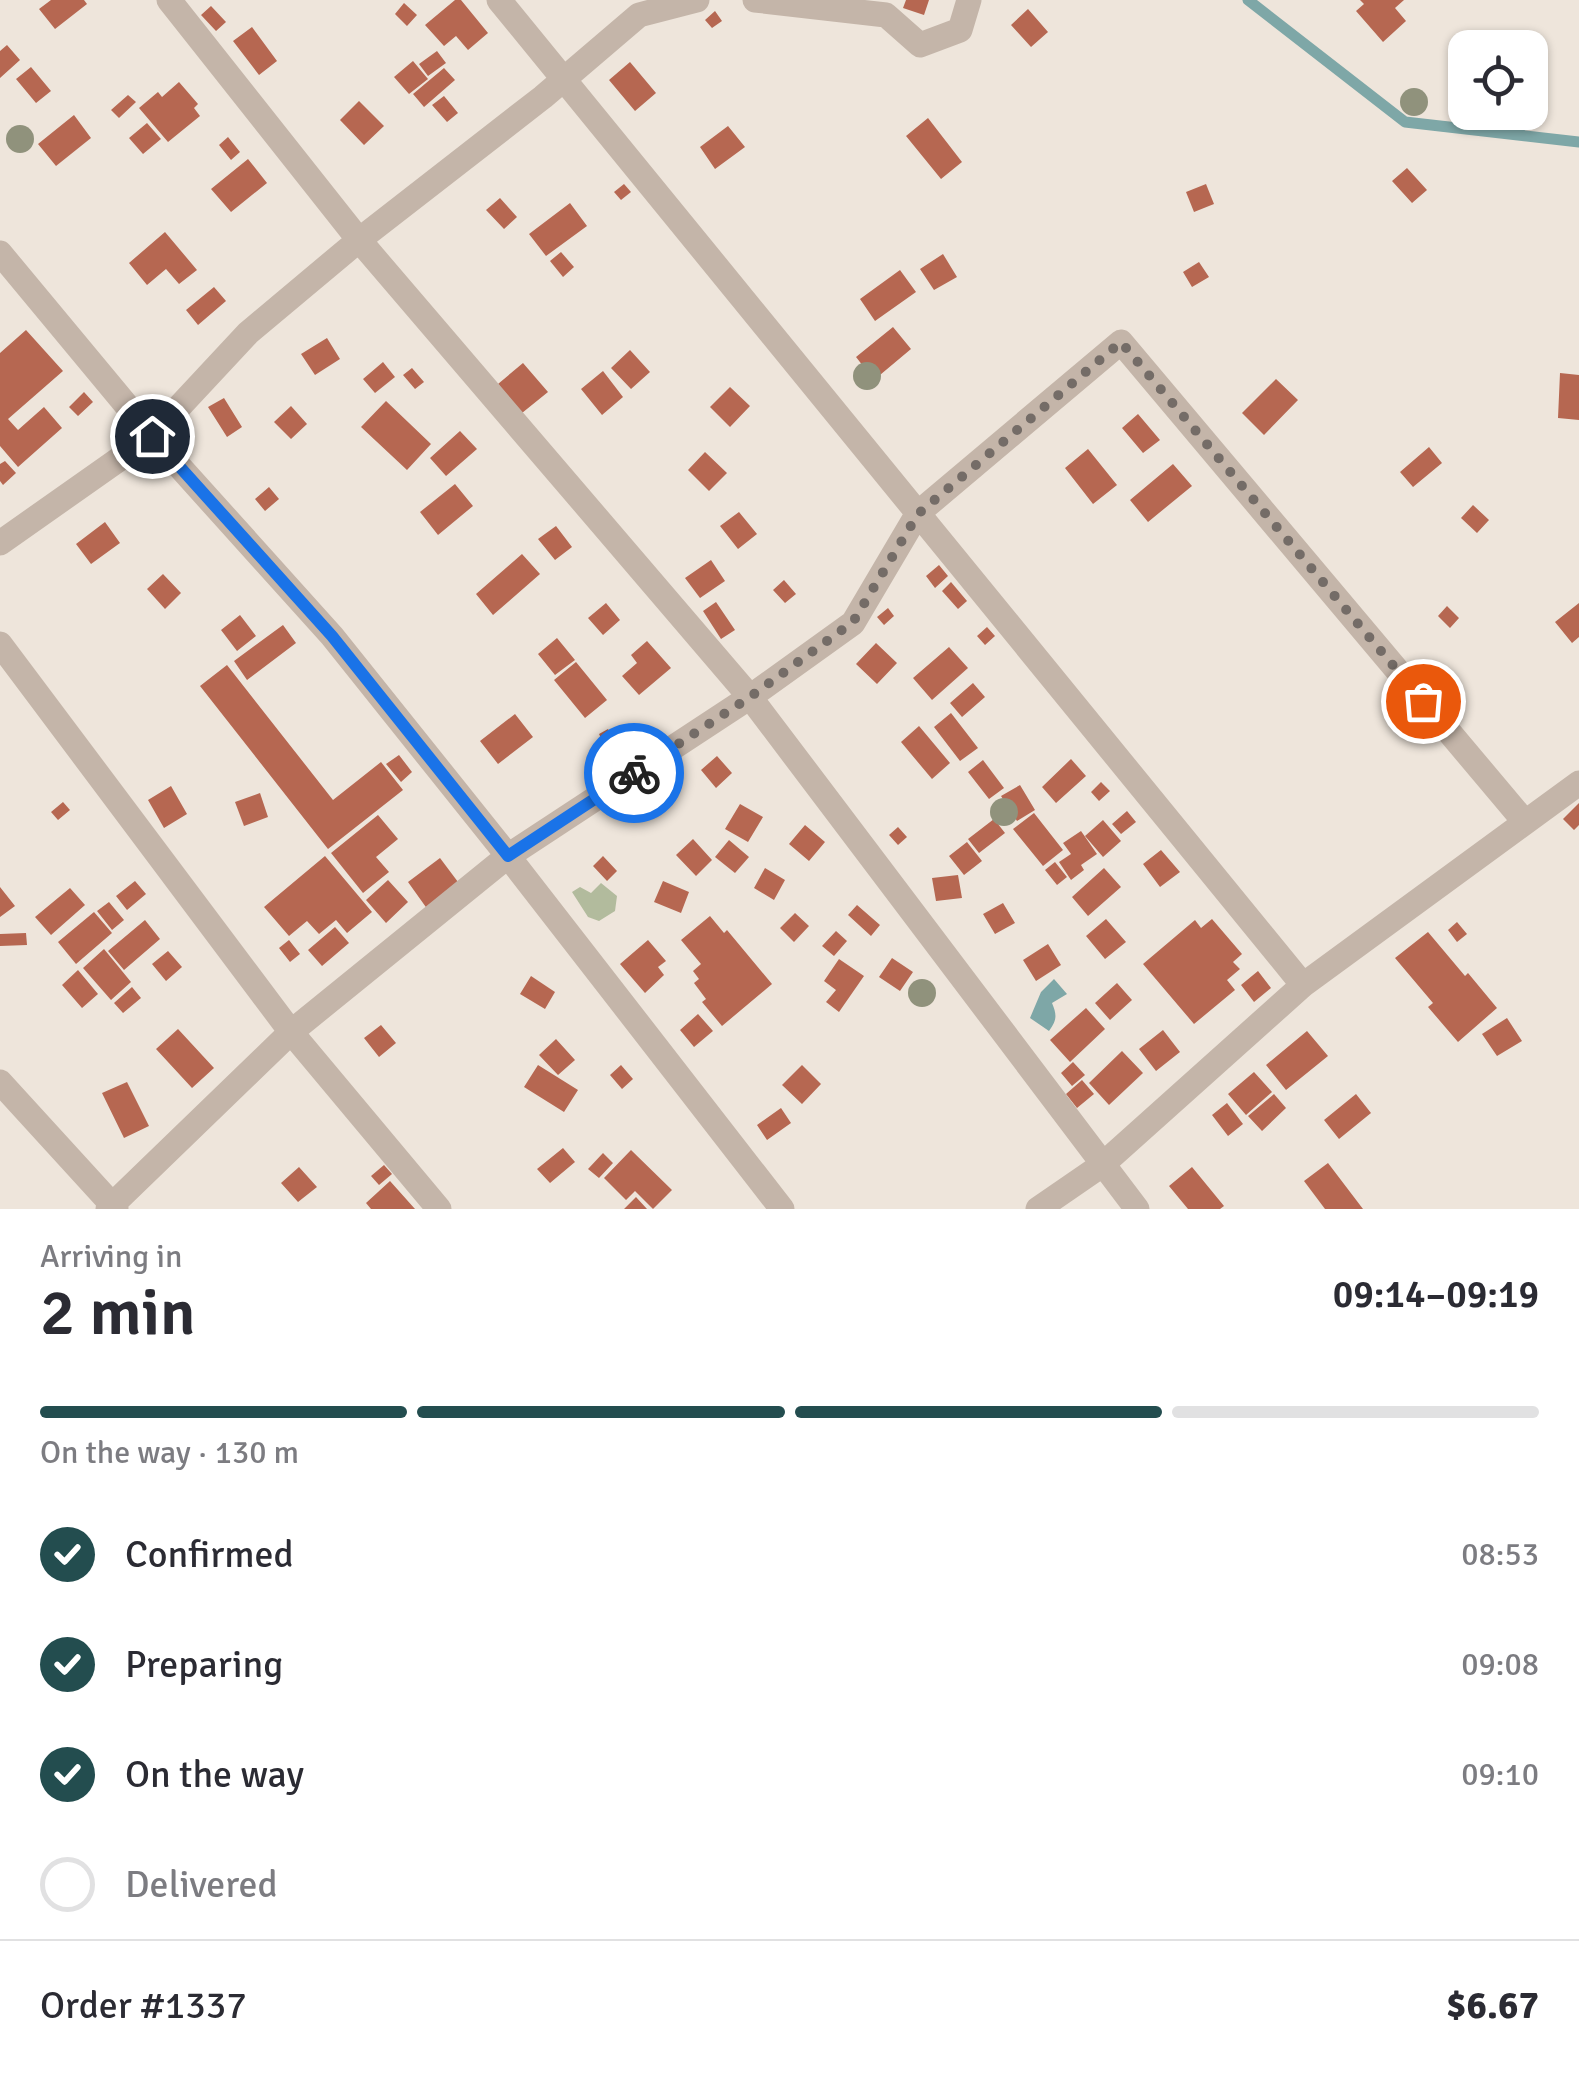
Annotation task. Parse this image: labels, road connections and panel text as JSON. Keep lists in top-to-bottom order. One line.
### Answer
{"page":{"heading":["2 min","Arriving in","09:14–09:19"],"panel":["Order #1337","$6.67"],"bar":"On the way · 130 m","list":[["Confirmed","08:53"],["Preparing","09:08"],["On the way","09:10"],"Delivered"]}}
